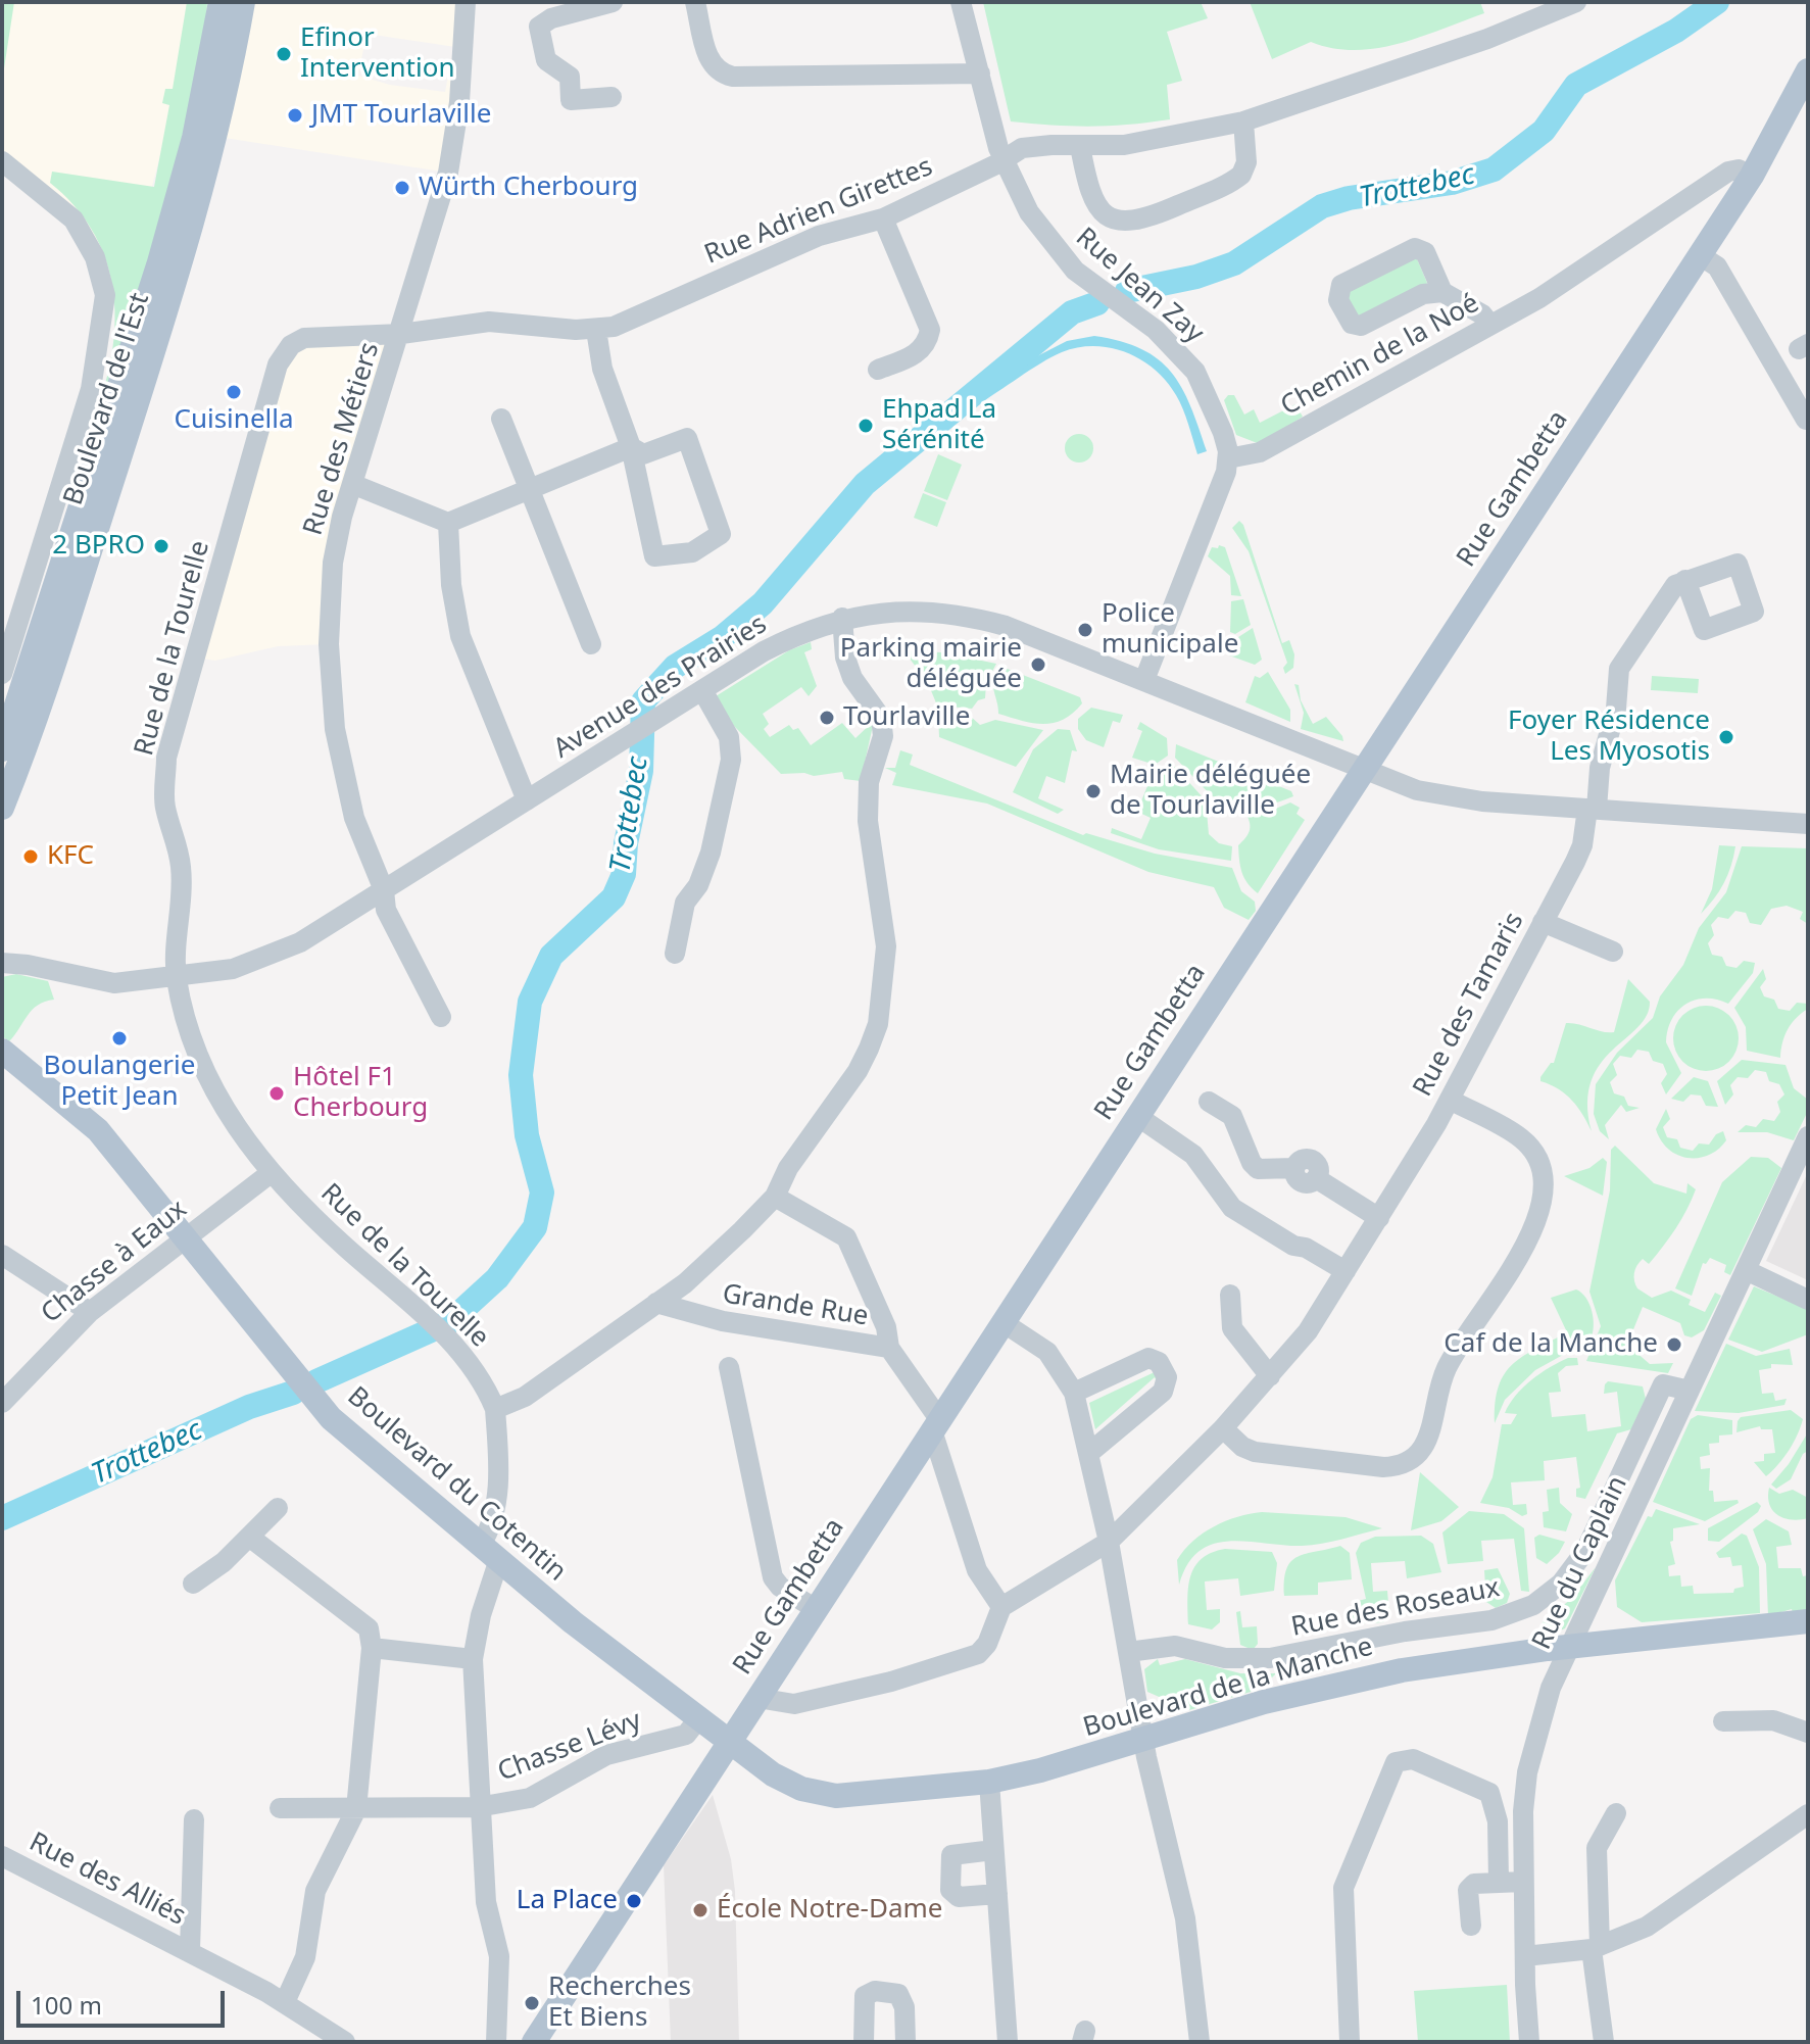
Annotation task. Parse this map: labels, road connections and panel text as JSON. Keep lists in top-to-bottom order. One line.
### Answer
{"streets":{"main road":["Boulevard de l'Est","Rue Gambetta","Boulevard du Cotentin","Boulevard de la Manche"],"street":["Rue Adrien Girettes","Rue Jean Zay","Chemin de la Noé","Rue des Métiers","Rue de la Tourelle","Avenue des Prairies","Rue des Tamaris","Chasse à Eaux","Grande Rue","Rue du Caplain","Rue des Roseaux","Chasse Lévy","Rue des Alliés"]},"crossings":[["Rue Adrien Girettes","Rue Jean Zay"],["Rue Adrien Girettes","Rue des Métiers"],["Rue Adrien Girettes","Rue de la Tourelle"],["Rue Jean Zay","Chemin de la Noé"],["Chemin de la Noé","Rue Gambetta"],["Rue des Métiers","Rue de la Tourelle"],["Rue des Métiers","Avenue des Prairies"],["Rue Gambetta","Avenue des Prairies"],["Rue Gambetta","Grande Rue"],["Rue Gambetta","Boulevard du Cotentin"],["Rue Gambetta","Boulevard de la Manche"],["Rue de la Tourelle","Avenue des Prairies"],["Rue de la Tourelle","Chasse à Eaux"],["Avenue des Prairies","Rue des Tamaris"],["Rue des Tamaris","Grande Rue"],["Chasse à Eaux","Boulevard du Cotentin"],["Boulevard du Cotentin","Boulevard de la Manche"],["Boulevard du Cotentin","Chasse Lévy"],["Rue du Caplain","Rue des Roseaux"],["Rue du Caplain","Boulevard de la Manche"]],"water":["Trottebec"],"places":["Efinor Intervention","JMT Tourlaville","Würth Cherbourg","Cuisinella","Ehpad La Sérénité","2 BPRO","Police municipale","Parking mairie déléguée","Tourlaville","Foyer Résidence Les Myosotis","Mairie déléguée de Tourlaville","KFC","Boulangerie Petit Jean","Hôtel F1 Cherbourg","Caf de la Manche","La Place","École Notre-Dame","Recherches Et Biens"],"scale_bar":"100 m"}
